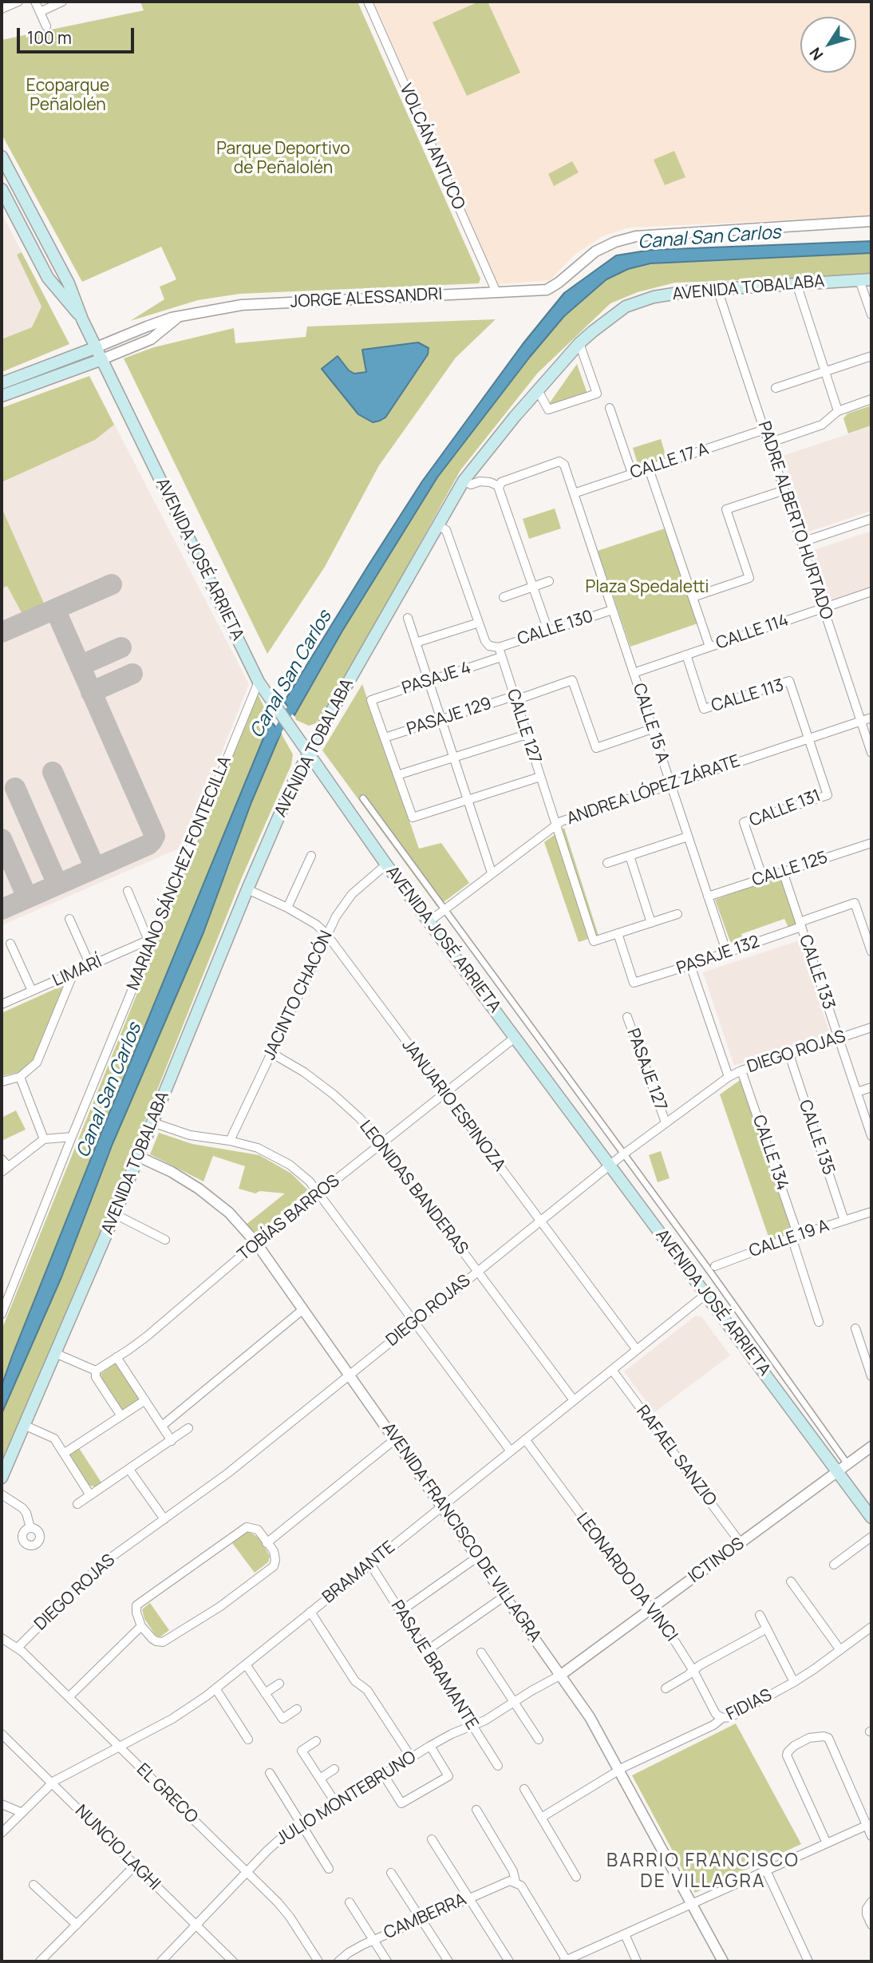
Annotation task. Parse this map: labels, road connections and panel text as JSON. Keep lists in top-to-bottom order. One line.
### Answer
{"streets":{"main road":["AVENIDA TOBALABA","JORGE ALESSANDRI","AVENIDA JOSÉ ARRIETA"],"street":["VOLCÁN ANTUCO","CALLE 17 A","PADRE ALBERTO HURTADO","CALLE 130","CALLE 114","PASAJE 4","CALLE 113","PASAJE 129","CALLE 15 A","CALLE 127","ANDREA LÓPEZ ZÁRATE","CALLE 131","CALLE 125","MARIANO SÁNCHEZ FONTECILLA","PASAJE 132","LIMARÍ","CALLE 133","JACINTO CHACÓN","DIEGO ROJAS","PASAJE 127","JANUARIO ESPINOZA","CALLE 135","CALLE 134","LEONIDAS BANDERAS","TOBÍAS BARROS","CALLE 19 A","RAFAEL SANZIO","AVENIDA FRANCISCO DE VILLAGRA","ICTINOS","BRAMANTE","LEONARDO DA VINCI","PASAJE BRAMANTE","FIDIAS","EL GRECO","JULIO MONTEBRUNO","NUNCIO LAGHI","CAMBERRA"]},"crossings":[["VOLCÁN ANTUCO","JORGE ALESSANDRI"],["AVENIDA TOBALABA","PADRE ALBERTO HURTADO"],["AVENIDA TOBALABA","AVENIDA JOSÉ ARRIETA"],["AVENIDA TOBALABA","JANUARIO ESPINOZA"],["AVENIDA TOBALABA","AVENIDA FRANCISCO DE VILLAGRA"],["JORGE ALESSANDRI","AVENIDA JOSÉ ARRIETA"],["CALLE 17 A","PADRE ALBERTO HURTADO"],["CALLE 17 A","CALLE 15 A"],["PADRE ALBERTO HURTADO","CALLE 114"],["PADRE ALBERTO HURTADO","ANDREA LÓPEZ ZÁRATE"],["AVENIDA JOSÉ ARRIETA","ANDREA LÓPEZ ZÁRATE"],["AVENIDA JOSÉ ARRIETA","MARIANO SÁNCHEZ FONTECILLA"],["AVENIDA JOSÉ ARRIETA","JACINTO CHACÓN"],["AVENIDA JOSÉ ARRIETA","DIEGO ROJAS"],["AVENIDA JOSÉ ARRIETA","TOBÍAS BARROS"],["AVENIDA JOSÉ ARRIETA","ICTINOS"],["AVENIDA JOSÉ ARRIETA","BRAMANTE"],["CALLE 130","CALLE 15 A"],["CALLE 130","CALLE 127"],["CALLE 114","CALLE 113"],["CALLE 114","CALLE 15 A"],["PASAJE 4","PASAJE 129"],["PASAJE 4","CALLE 127"],["CALLE 113","ANDREA LÓPEZ ZÁRATE"],["CALLE 113","CALLE 131"],["PASAJE 129","CALLE 15 A"],["PASAJE 129","CALLE 127"],["CALLE 15 A","ANDREA LÓPEZ ZÁRATE"],["CALLE 15 A","CALLE 125"],["CALLE 15 A","PASAJE 132"],["CALLE 127","ANDREA LÓPEZ ZÁRATE"],["CALLE 127","PASAJE 132"],["ANDREA LÓPEZ ZÁRATE","CALLE 131"],["CALLE 131","CALLE 125"],["CALLE 125","CALLE 133"],["MARIANO SÁNCHEZ FONTECILLA","LIMARÍ"],["PASAJE 132","CALLE 133"],["CALLE 133","DIEGO ROJAS"],["JACINTO CHACÓN","JANUARIO ESPINOZA"],["JACINTO CHACÓN","LEONIDAS BANDERAS"],["DIEGO ROJAS","PASAJE 127"],["DIEGO ROJAS","JANUARIO ESPINOZA"],["DIEGO ROJAS","CALLE 135"],["DIEGO ROJAS","CALLE 134"],["DIEGO ROJAS","LEONIDAS BANDERAS"],["DIEGO ROJAS","AVENIDA FRANCISCO DE VILLAGRA"],["DIEGO ROJAS","EL GRECO"],["JANUARIO ESPINOZA","TOBÍAS BARROS"],["JANUARIO ESPINOZA","BRAMANTE"],["CALLE 135","CALLE 19 A"],["CALLE 134","CALLE 19 A"],["LEONIDAS BANDERAS","TOBÍAS BARROS"],["LEONIDAS BANDERAS","BRAMANTE"],["TOBÍAS BARROS","AVENIDA FRANCISCO DE VILLAGRA"],["RAFAEL SANZIO","ICTINOS"],["RAFAEL SANZIO","BRAMANTE"],["AVENIDA FRANCISCO DE VILLAGRA","ICTINOS"],["AVENIDA FRANCISCO DE VILLAGRA","BRAMANTE"],["AVENIDA FRANCISCO DE VILLAGRA","FIDIAS"],["AVENIDA FRANCISCO DE VILLAGRA","JULIO MONTEBRUNO"],["ICTINOS","LEONARDO DA VINCI"],["ICTINOS","JULIO MONTEBRUNO"],["BRAMANTE","LEONARDO DA VINCI"],["BRAMANTE","PASAJE BRAMANTE"],["BRAMANTE","EL GRECO"],["BRAMANTE","NUNCIO LAGHI"],["LEONARDO DA VINCI","FIDIAS"],["PASAJE BRAMANTE","JULIO MONTEBRUNO"],["EL GRECO","JULIO MONTEBRUNO"],["JULIO MONTEBRUNO","NUNCIO LAGHI"]],"districts":["BARRIO FRANCISCO DE VILLAGRA"],"water":["Canal San Carlos"],"parks":["Ecoparque Peñalolén","Parque Deportivo de Peñalolén","Plaza Spedaletti"],"scale_bar":"100 m","north":"bottom left"}
